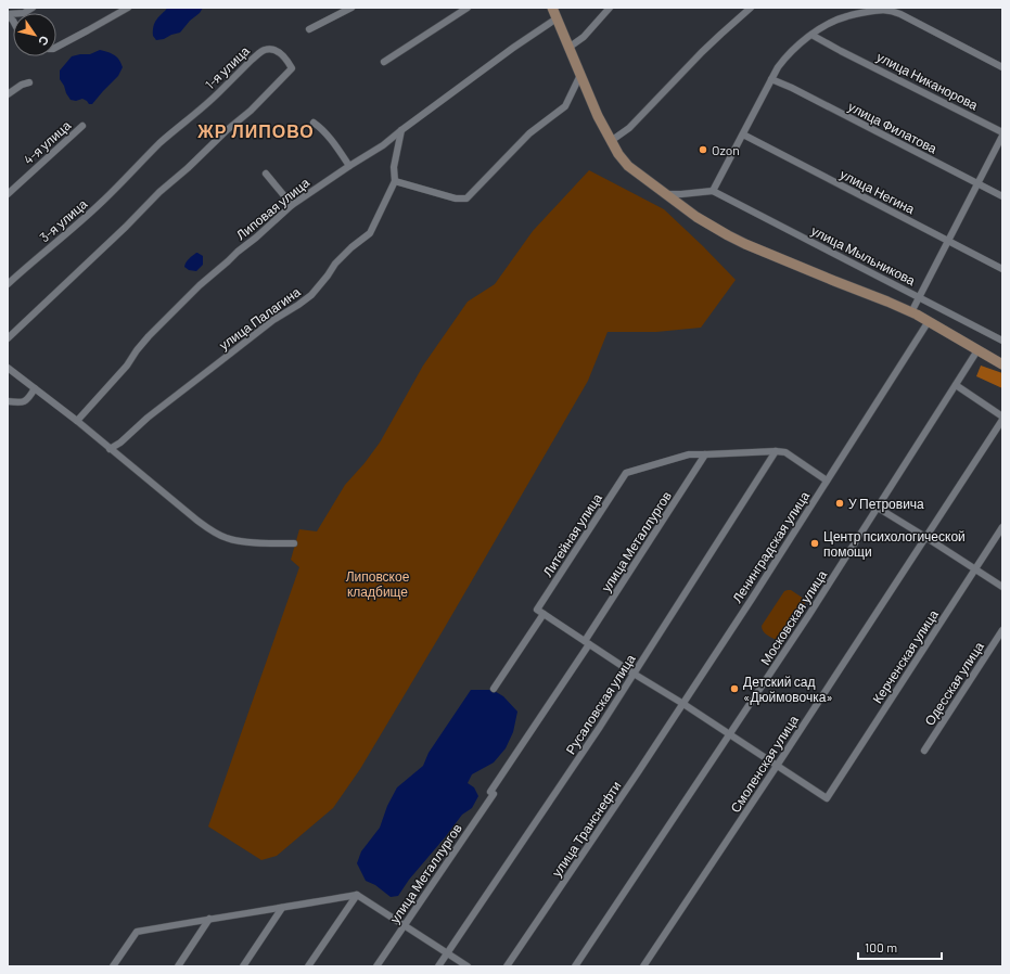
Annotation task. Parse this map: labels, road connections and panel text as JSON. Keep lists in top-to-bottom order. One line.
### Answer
{"streets":{"street":["1-я улица","улица Никанорова","улица Филатова","4-я улица","улица Негина","Липовая улица","3-я улица","улица Мыльникова","улица Палагина","Литейная улица","улица Металлургов","Ленинградская улица","Московская улица","Керченская улица","Одесская улица","Русаловская улица","Смоленская улица","улица Транснефти"]},"crossings":[["1-я улица","3-я улица"],["Липовая улица","улица Палагина"],["Литейная улица","улица Металлургов"],["Ленинградская улица","улица Транснефти"],["Керченская улица","Смоленская улица"]],"districts":["ЖР ЛИПОВО"],"parks":["Липовское кладбище"],"places":["Ozon","У Петровича","Центр психологической помощи","Детский сад «Дюймовочка»"],"scale_bar":"100 m","north":"bottom right"}
